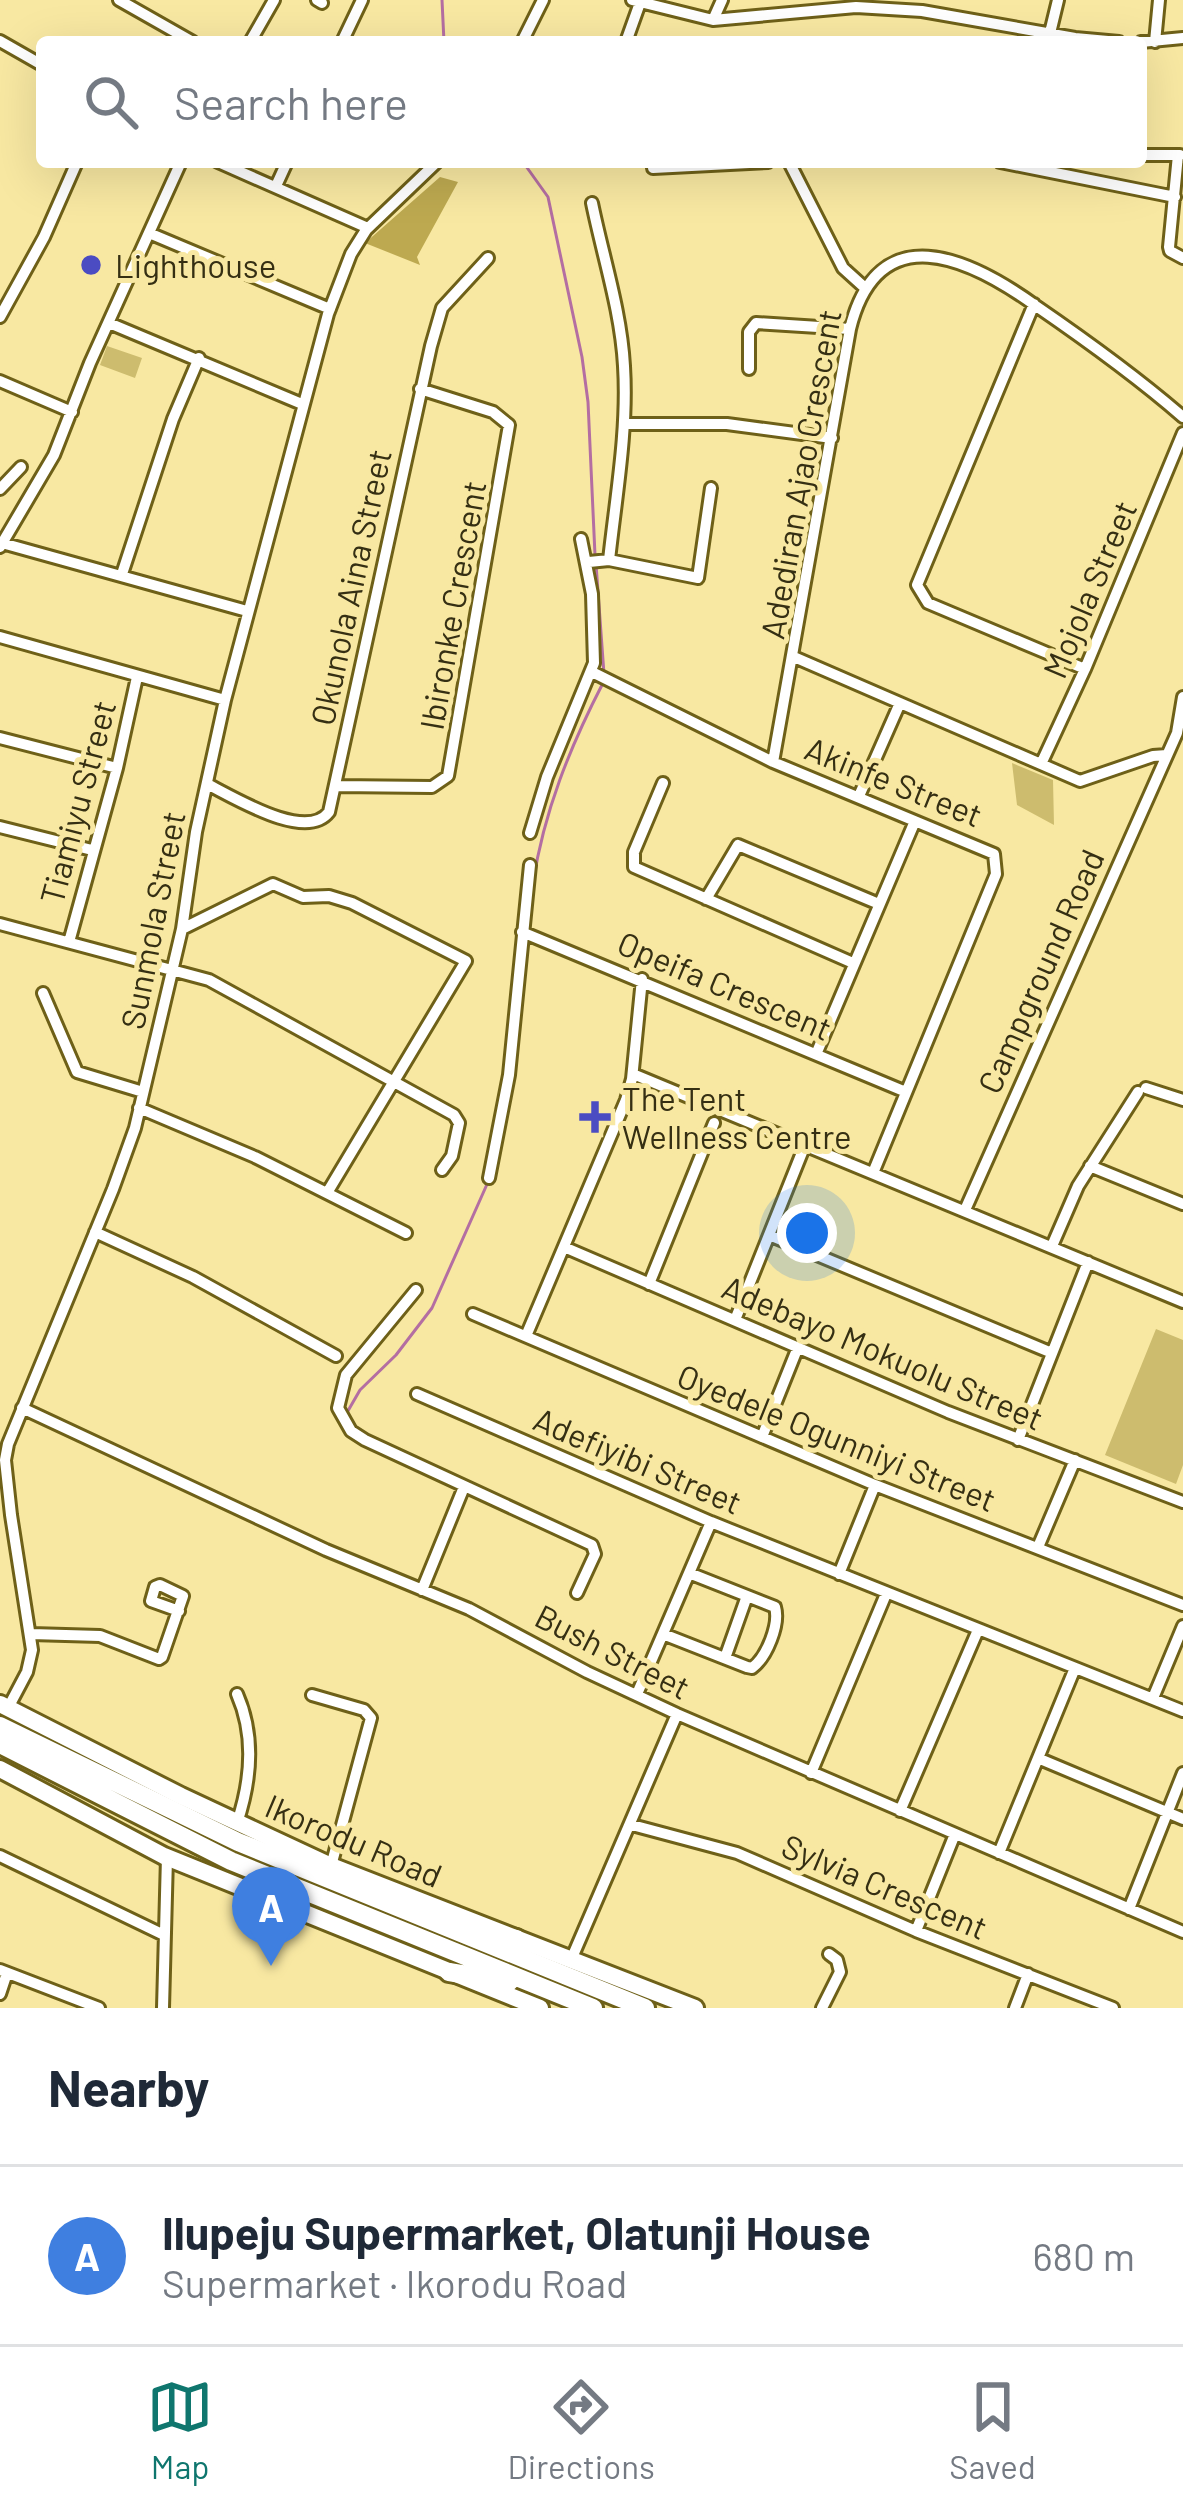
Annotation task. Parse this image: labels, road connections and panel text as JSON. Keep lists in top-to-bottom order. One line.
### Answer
{"streets":{"highway":["Ikorodu Road"],"street":["Adediran Ajao Crescent","Okunola Aina Street","Mojola Street","Ibironke Crescent","Akinfe Street","Tiamiyu Street","Sunmola Street","Campground Road","Opeifa Crescent","Adebayo Mokuolu Street","Oyedele Ogunniyi Street","Adefiyibi Street","Bush Street","Sylvia Crescent"]},"crossings":[["Adediran Ajao Crescent","Akinfe Street"],["Okunola Aina Street","Ibironke Crescent"],["Akinfe Street","Opeifa Crescent"],["Sunmola Street","Bush Street"],["Sunmola Street","Ikorodu Road"]],"places":{"other":["Lighthouse"],"health":["The Tent Wellness Centre"]},"page":{"search":"Search here","pins":"A","heading":"Nearby","list":[{"mark":"A","name":"Ilupeju Supermarket, Olatunji House","note":"Supermarket · Ikorodu Road","value":"680 m"}],"nav":["Map","Directions","Saved"]}}
